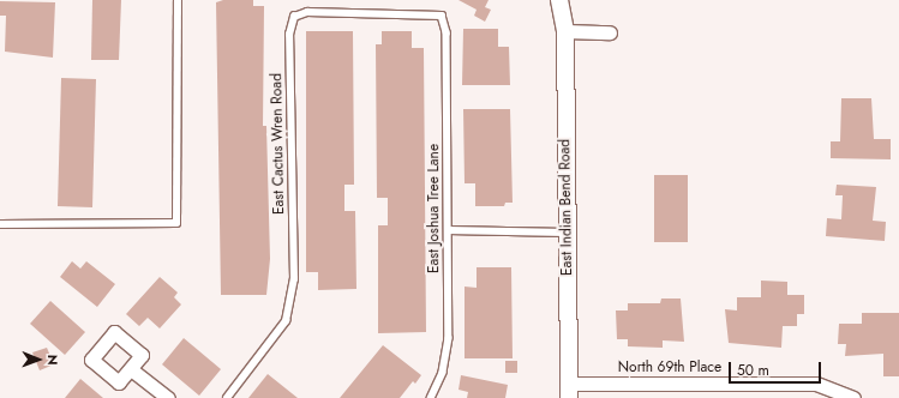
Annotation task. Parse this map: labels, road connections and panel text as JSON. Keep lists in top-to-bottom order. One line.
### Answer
{"streets":{"street":["East Indian Bend Road","North 69th Place"],"lane":["East Cactus Wren Road","East Joshua Tree Lane"]},"crossings":[["East Cactus Wren Road","East Joshua Tree Lane"],["East Indian Bend Road","North 69th Place"]],"scale_bar":"50 m","north":"right"}
